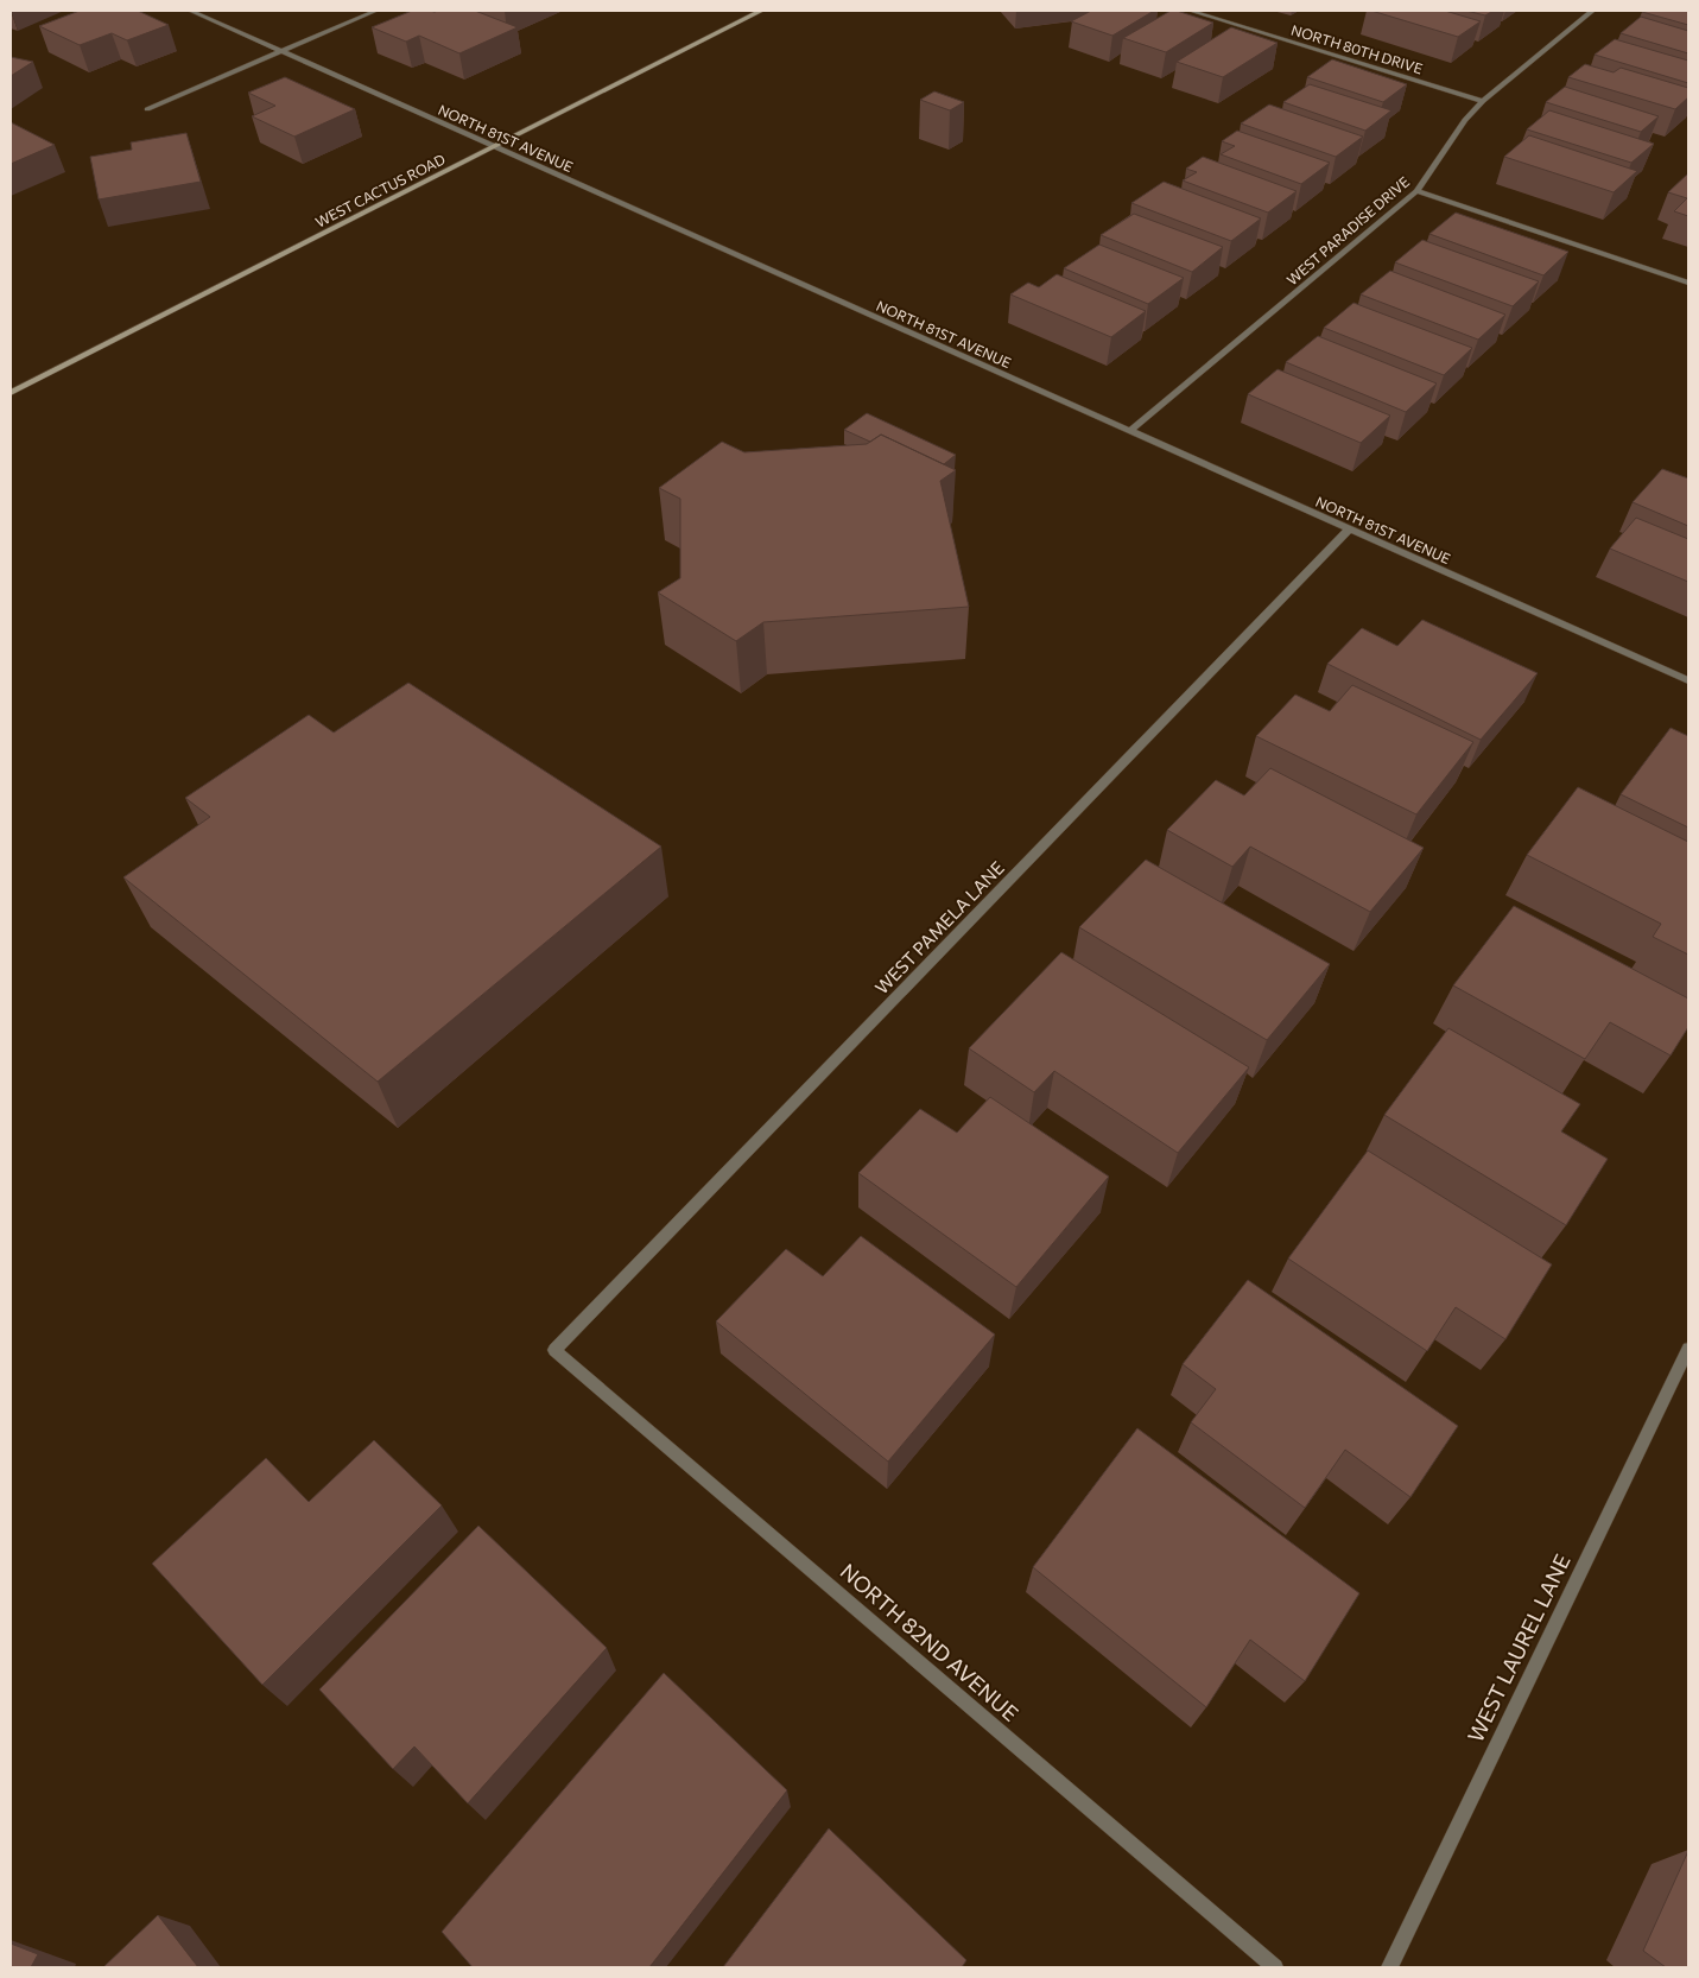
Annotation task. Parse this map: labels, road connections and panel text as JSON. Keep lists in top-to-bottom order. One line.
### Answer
{"streets":{"main road":["WEST CACTUS ROAD"],"street":["NORTH 80TH DRIVE","NORTH 81ST AVENUE","WEST PARADISE DRIVE","WEST PAMELA LANE","NORTH 82ND AVENUE","WEST LAUREL LANE"]},"crossings":[["NORTH 80TH DRIVE","WEST PARADISE DRIVE"],["NORTH 81ST AVENUE","WEST CACTUS ROAD"],["NORTH 81ST AVENUE","WEST PARADISE DRIVE"],["NORTH 81ST AVENUE","WEST PAMELA LANE"],["WEST PAMELA LANE","NORTH 82ND AVENUE"]]}
